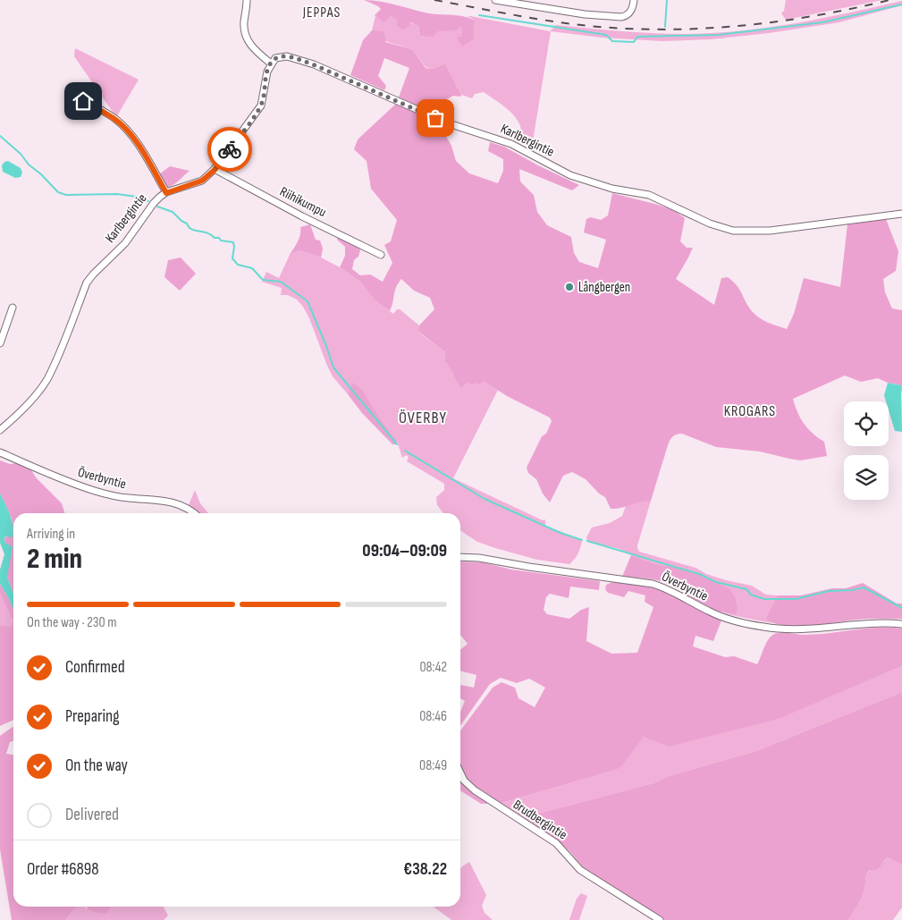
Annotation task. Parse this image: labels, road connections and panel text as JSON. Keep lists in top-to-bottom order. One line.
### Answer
{"streets":{"street":["Karlbergintie","Riihikumpu","Överbyntie","Brudbergintie"]},"crossings":[["Karlbergintie","Riihikumpu"]],"districts":["JEPPAS","KROGARS","ÖVERBY"],"places":["Långbergen"],"page":{"heading":["2 min","Arriving in","09:04–09:09"],"panel":["Order #6898","€38.22"],"bar":"On the way · 230 m","list":[["Confirmed","08:42"],["Preparing","08:46"],["On the way","08:49"],"Delivered"]}}
